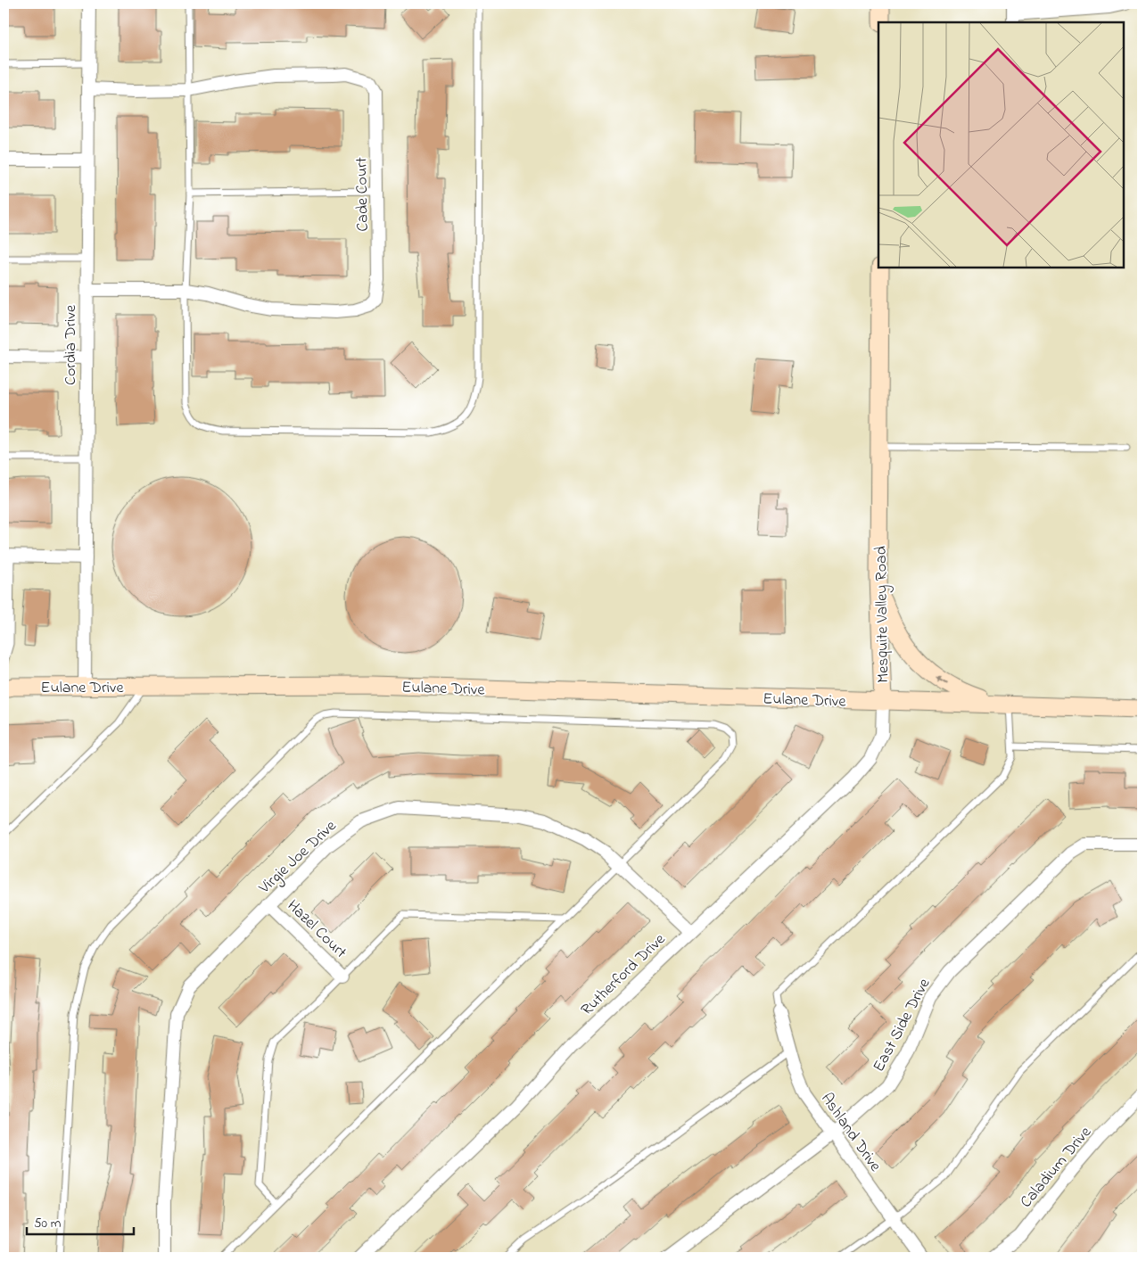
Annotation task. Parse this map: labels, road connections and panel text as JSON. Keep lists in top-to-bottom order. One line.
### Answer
{"streets":{"street":["Cade Court","Cordia Drive","Mesquite Valley Road","Eulane Drive","Virgie Joe Drive","Hazel Court","Rutherford Drive","East Side Drive","Ashland Drive","Caladium Drive"]},"crossings":[["Cade Court","Cordia Drive"],["Cordia Drive","Eulane Drive"],["Mesquite Valley Road","Eulane Drive"],["Mesquite Valley Road","Rutherford Drive"],["Eulane Drive","Rutherford Drive"],["Virgie Joe Drive","Hazel Court"],["Virgie Joe Drive","Rutherford Drive"],["East Side Drive","Ashland Drive"]],"scale_bar":"50 m"}
